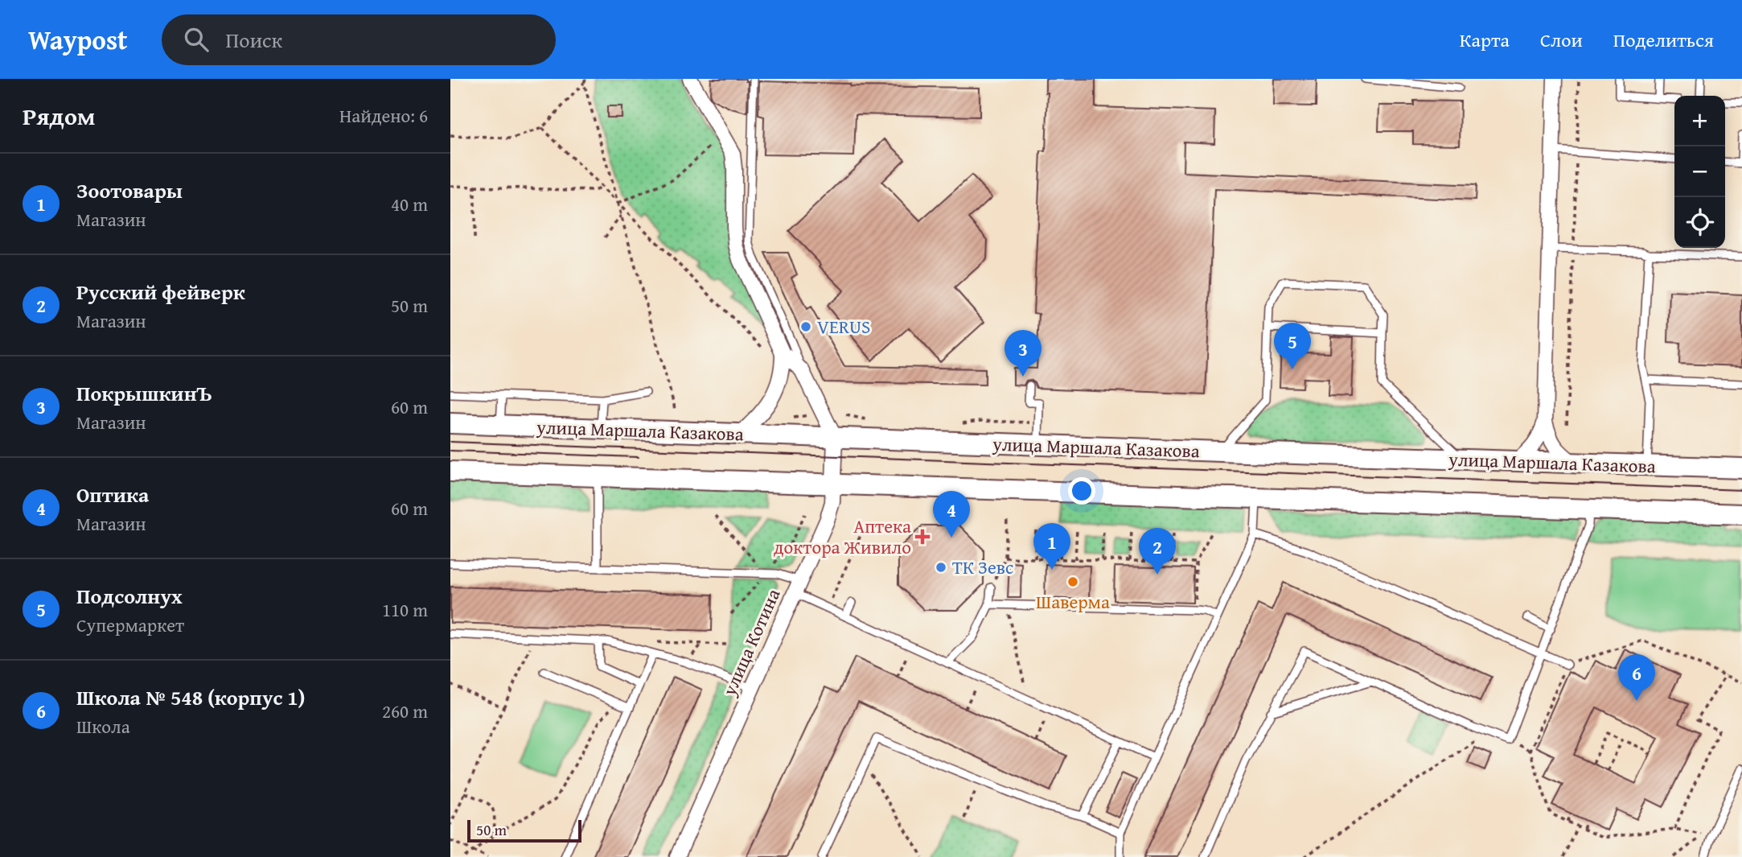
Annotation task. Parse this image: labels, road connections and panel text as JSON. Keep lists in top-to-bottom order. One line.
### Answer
{"streets":{"main road":["улица Маршала Казакова"],"street":["улица Котина"]},"crossings":[["улица Маршала Казакова","улица Котина"]],"places":{"other":["VERUS","ТК Зевс","Шаверма"],"health":["Аптека доктора Живило"]},"scale_bar":"50 m","page":{"header":"Waypost","search":"Поиск","nav":["Карта","Слои","Поделиться"],"heading":["Рядом","Найдено: 6"],"map_buttons":["+","−"],"list":[{"mark":"1","name":"Зоотовары","note":"Магазин","value":"40 m"},{"mark":"2","name":"Русский фейверк","note":"Магазин","value":"50 m"},{"mark":"3","name":"ПокрышкинЪ","note":"Магазин","value":"60 m"},{"mark":"4","name":"Оптика","note":"Магазин","value":"60 m"},{"mark":"5","name":"Подсолнух","note":"Супермаркет","value":"110 m"},{"mark":"6","name":"Школа № 548 (корпус 1)","note":"Школа","value":"260 m"}],"pins":["5","3","4","1","2","6"],"scale":"50 m"}}
